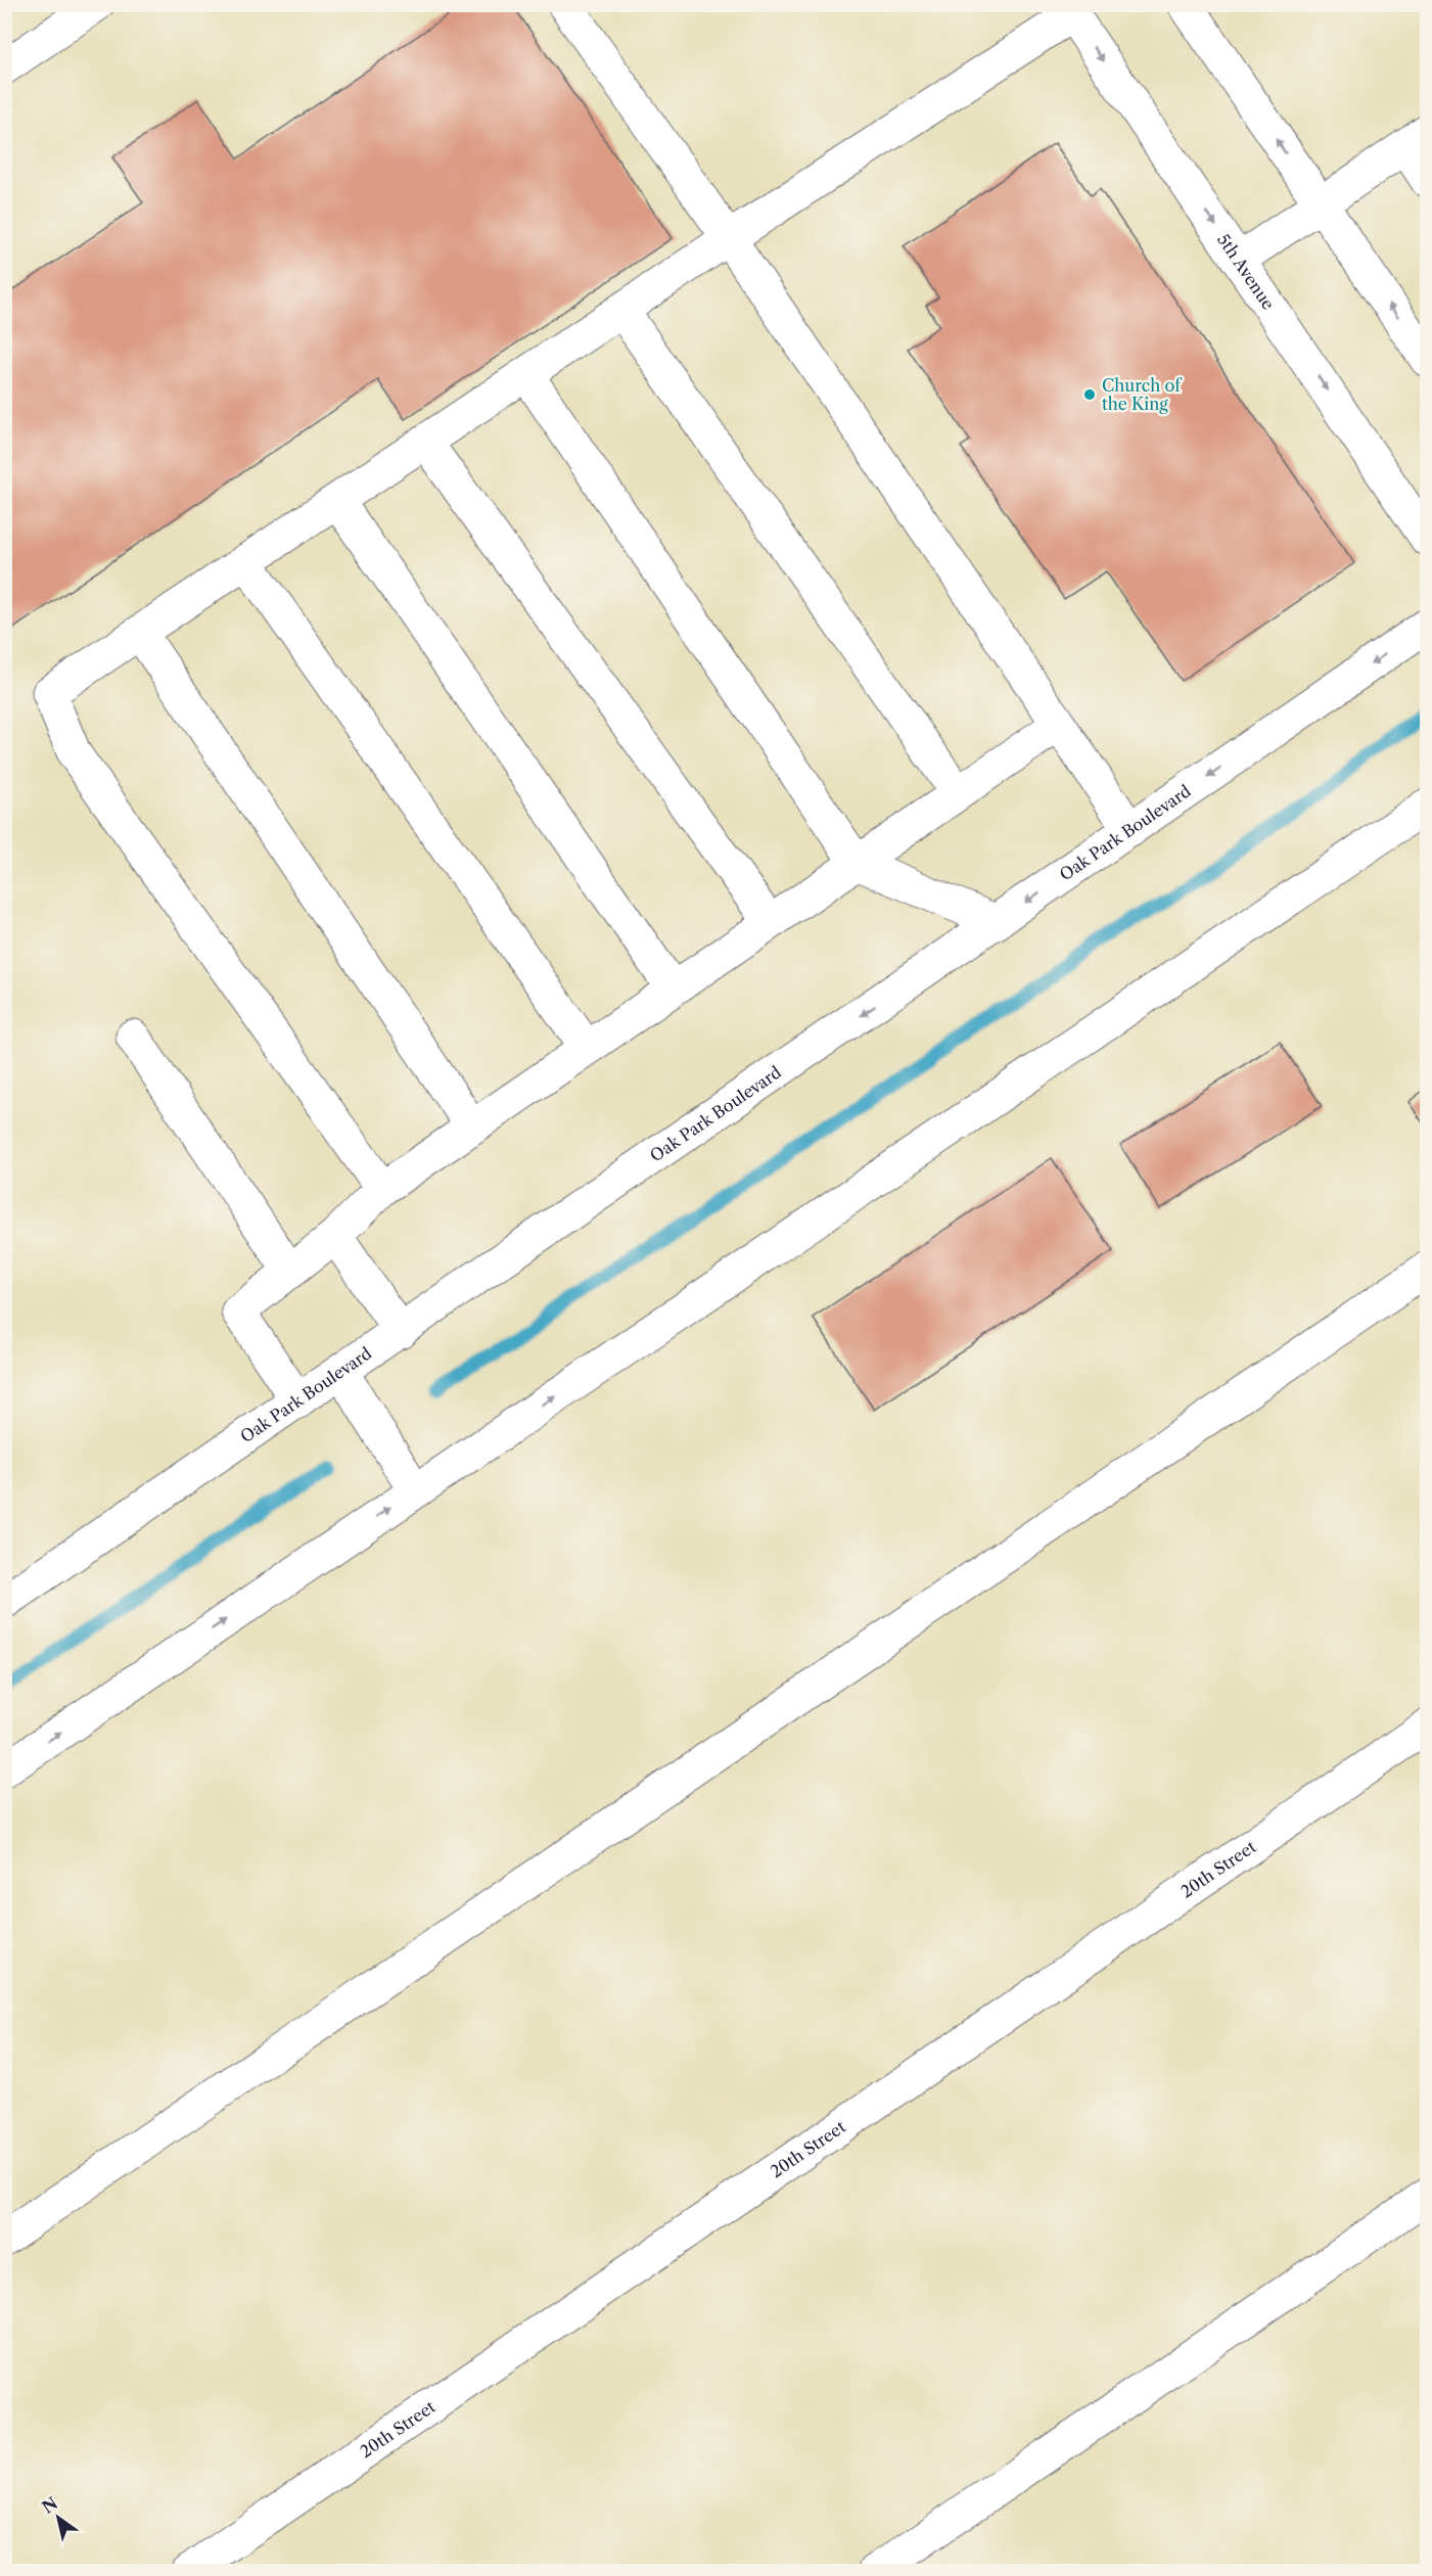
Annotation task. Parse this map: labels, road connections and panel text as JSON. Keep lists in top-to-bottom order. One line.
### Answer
{"streets":{"street":["5th Avenue","Oak Park Boulevard","20th Street"]},"places":["Church of the King"],"north":"top left"}
